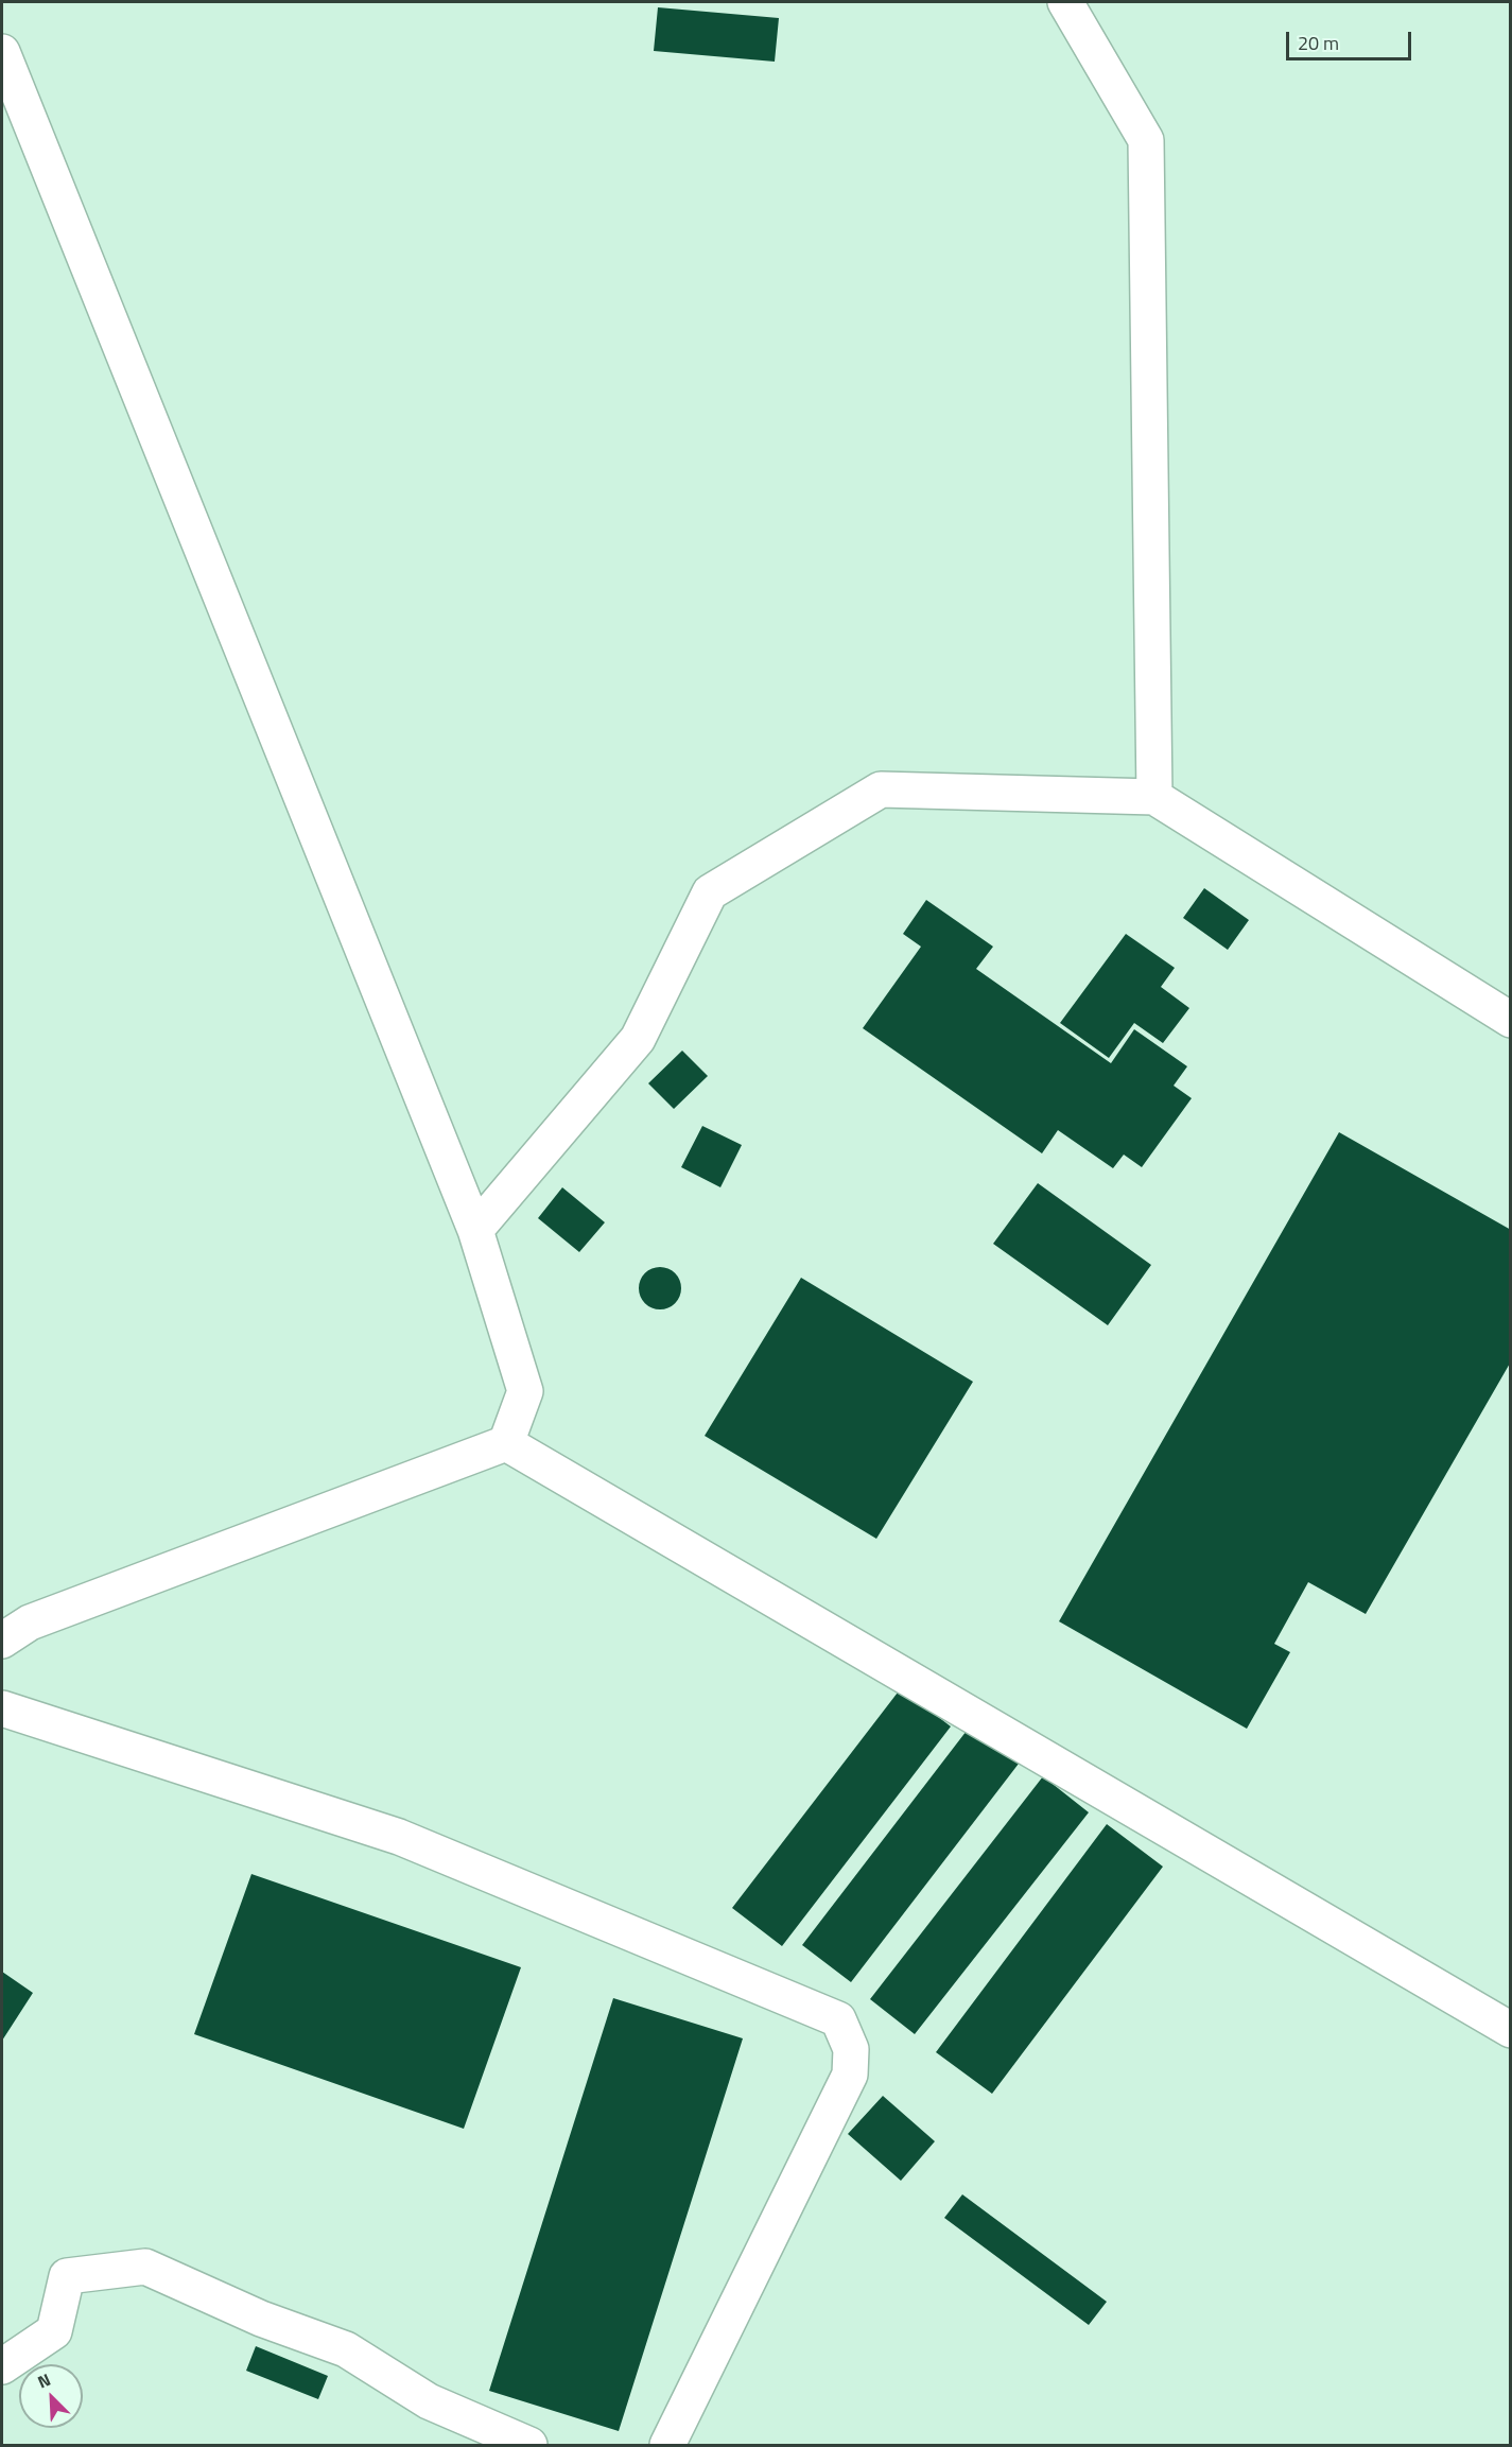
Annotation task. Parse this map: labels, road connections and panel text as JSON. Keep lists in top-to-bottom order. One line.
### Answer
{"scale_bar":"20 m","north":"top left"}
